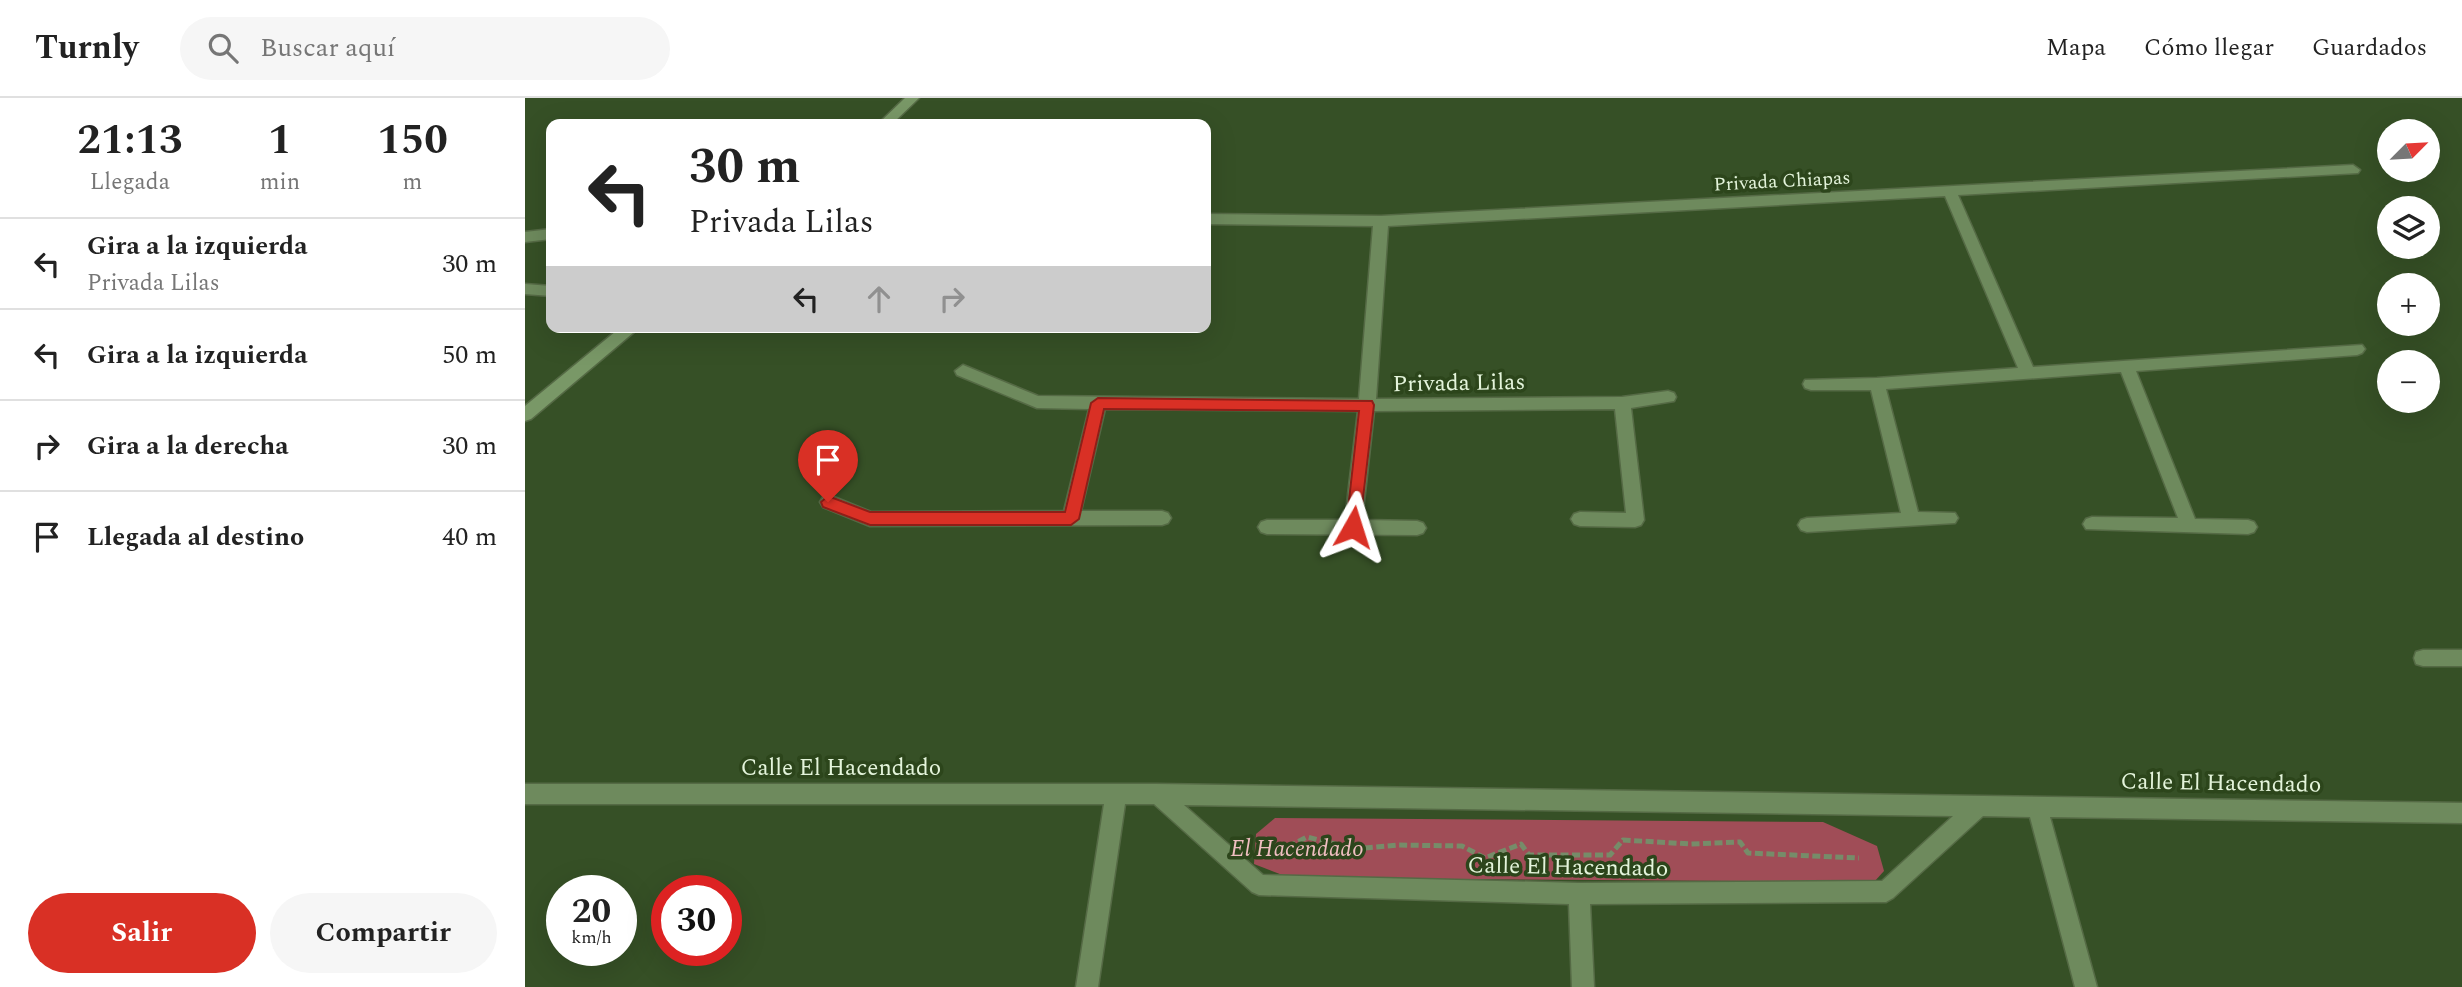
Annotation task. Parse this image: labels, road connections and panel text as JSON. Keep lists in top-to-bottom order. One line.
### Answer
{"streets":{"street":["Privada Chiapas","Privada Lilas","Calle El Hacendado"]},"parks":["El Hacendado"],"north":"top right","page":{"header":"Turnly","search":"Buscar aquí","nav":["Mapa","Cómo llegar","Guardados"],"eta":["21:13","Llegada","1","min","150","m"],"map_buttons":["+","−"],"turn":["30 m","Privada Lilas"],"list":[{"name":"Gira a la izquierda","note":"Privada Lilas","value":"30 m"},{"name":"Gira a la izquierda","value":"50 m"},{"name":"Gira a la derecha","value":"30 m"},{"name":"Llegada al destino","value":"40 m"}],"speed":"20 km/h","limit":"30","buttons":["Salir","Compartir"]}}
